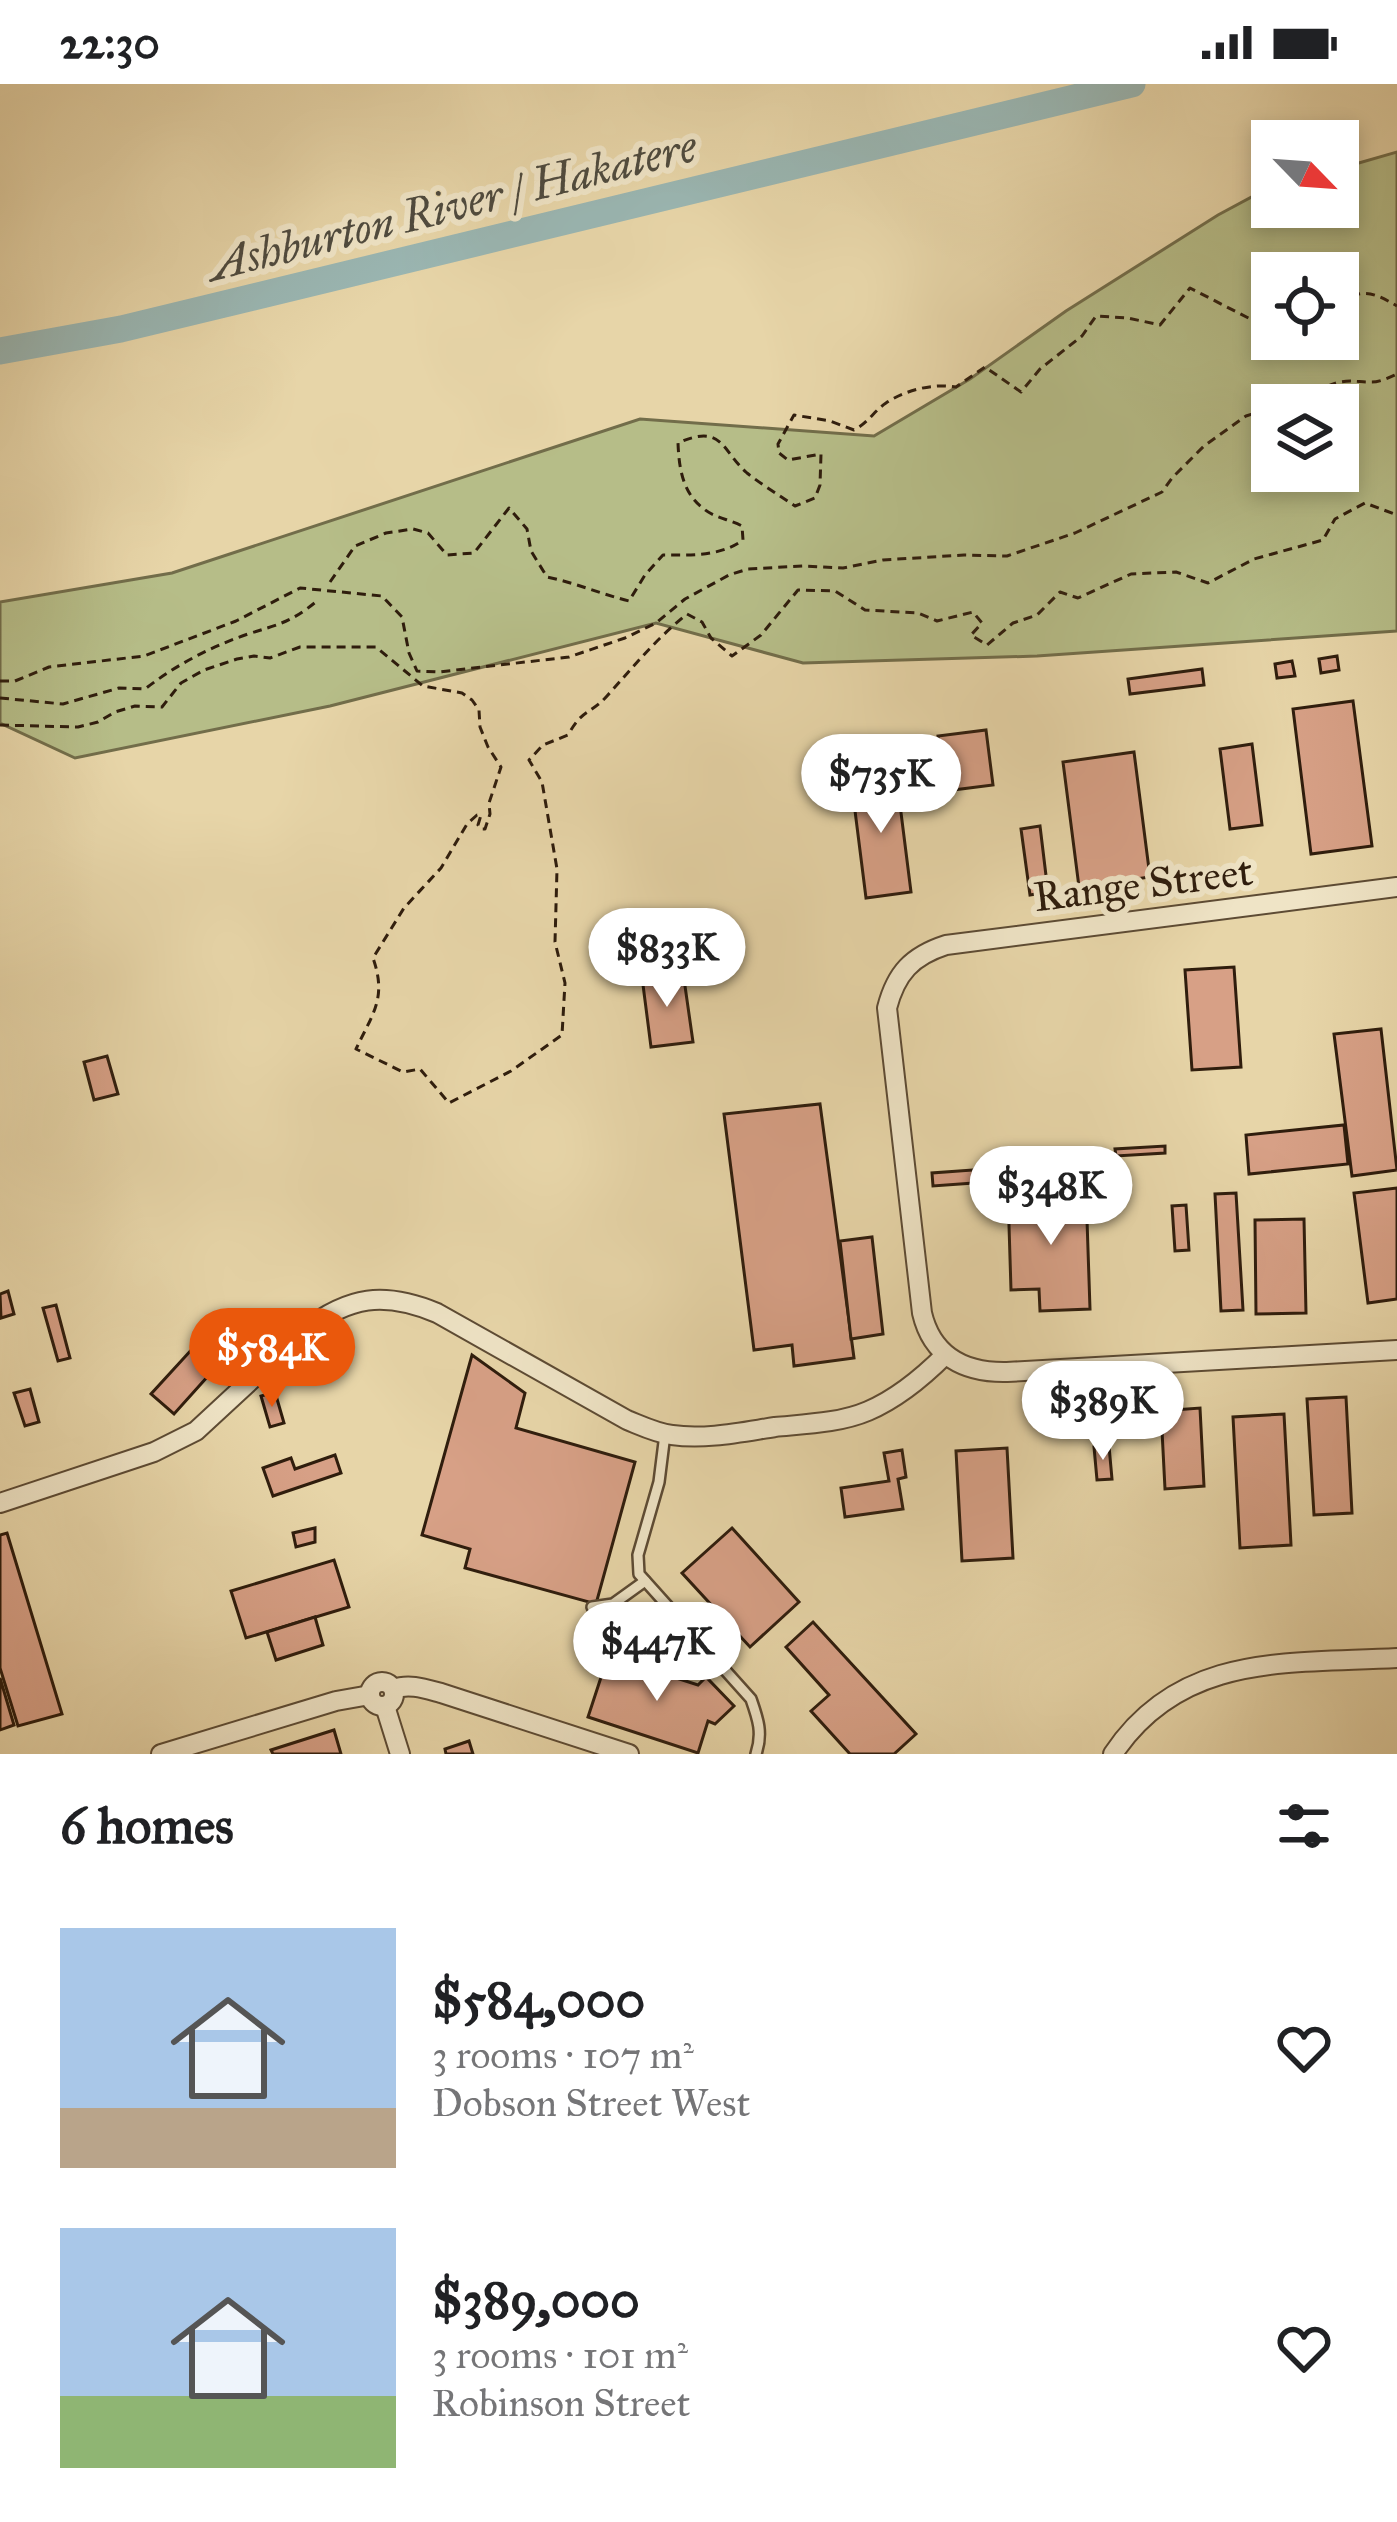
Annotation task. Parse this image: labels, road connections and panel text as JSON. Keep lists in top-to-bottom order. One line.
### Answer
{"streets":{"street":["Range Street"]},"water":["Ashburton River / Hakatere"],"north":"bottom right","page":{"status":"22:30","price":["$735K","$833K","$348K","$584K","$389K","$447K"],"heading":"6 homes","list":[{"name":"$584,000","note":"3 rooms · 107 m² · Dobson Street West"},{"name":"$389,000","note":"3 rooms · 101 m² · Robinson Street"}]}}
